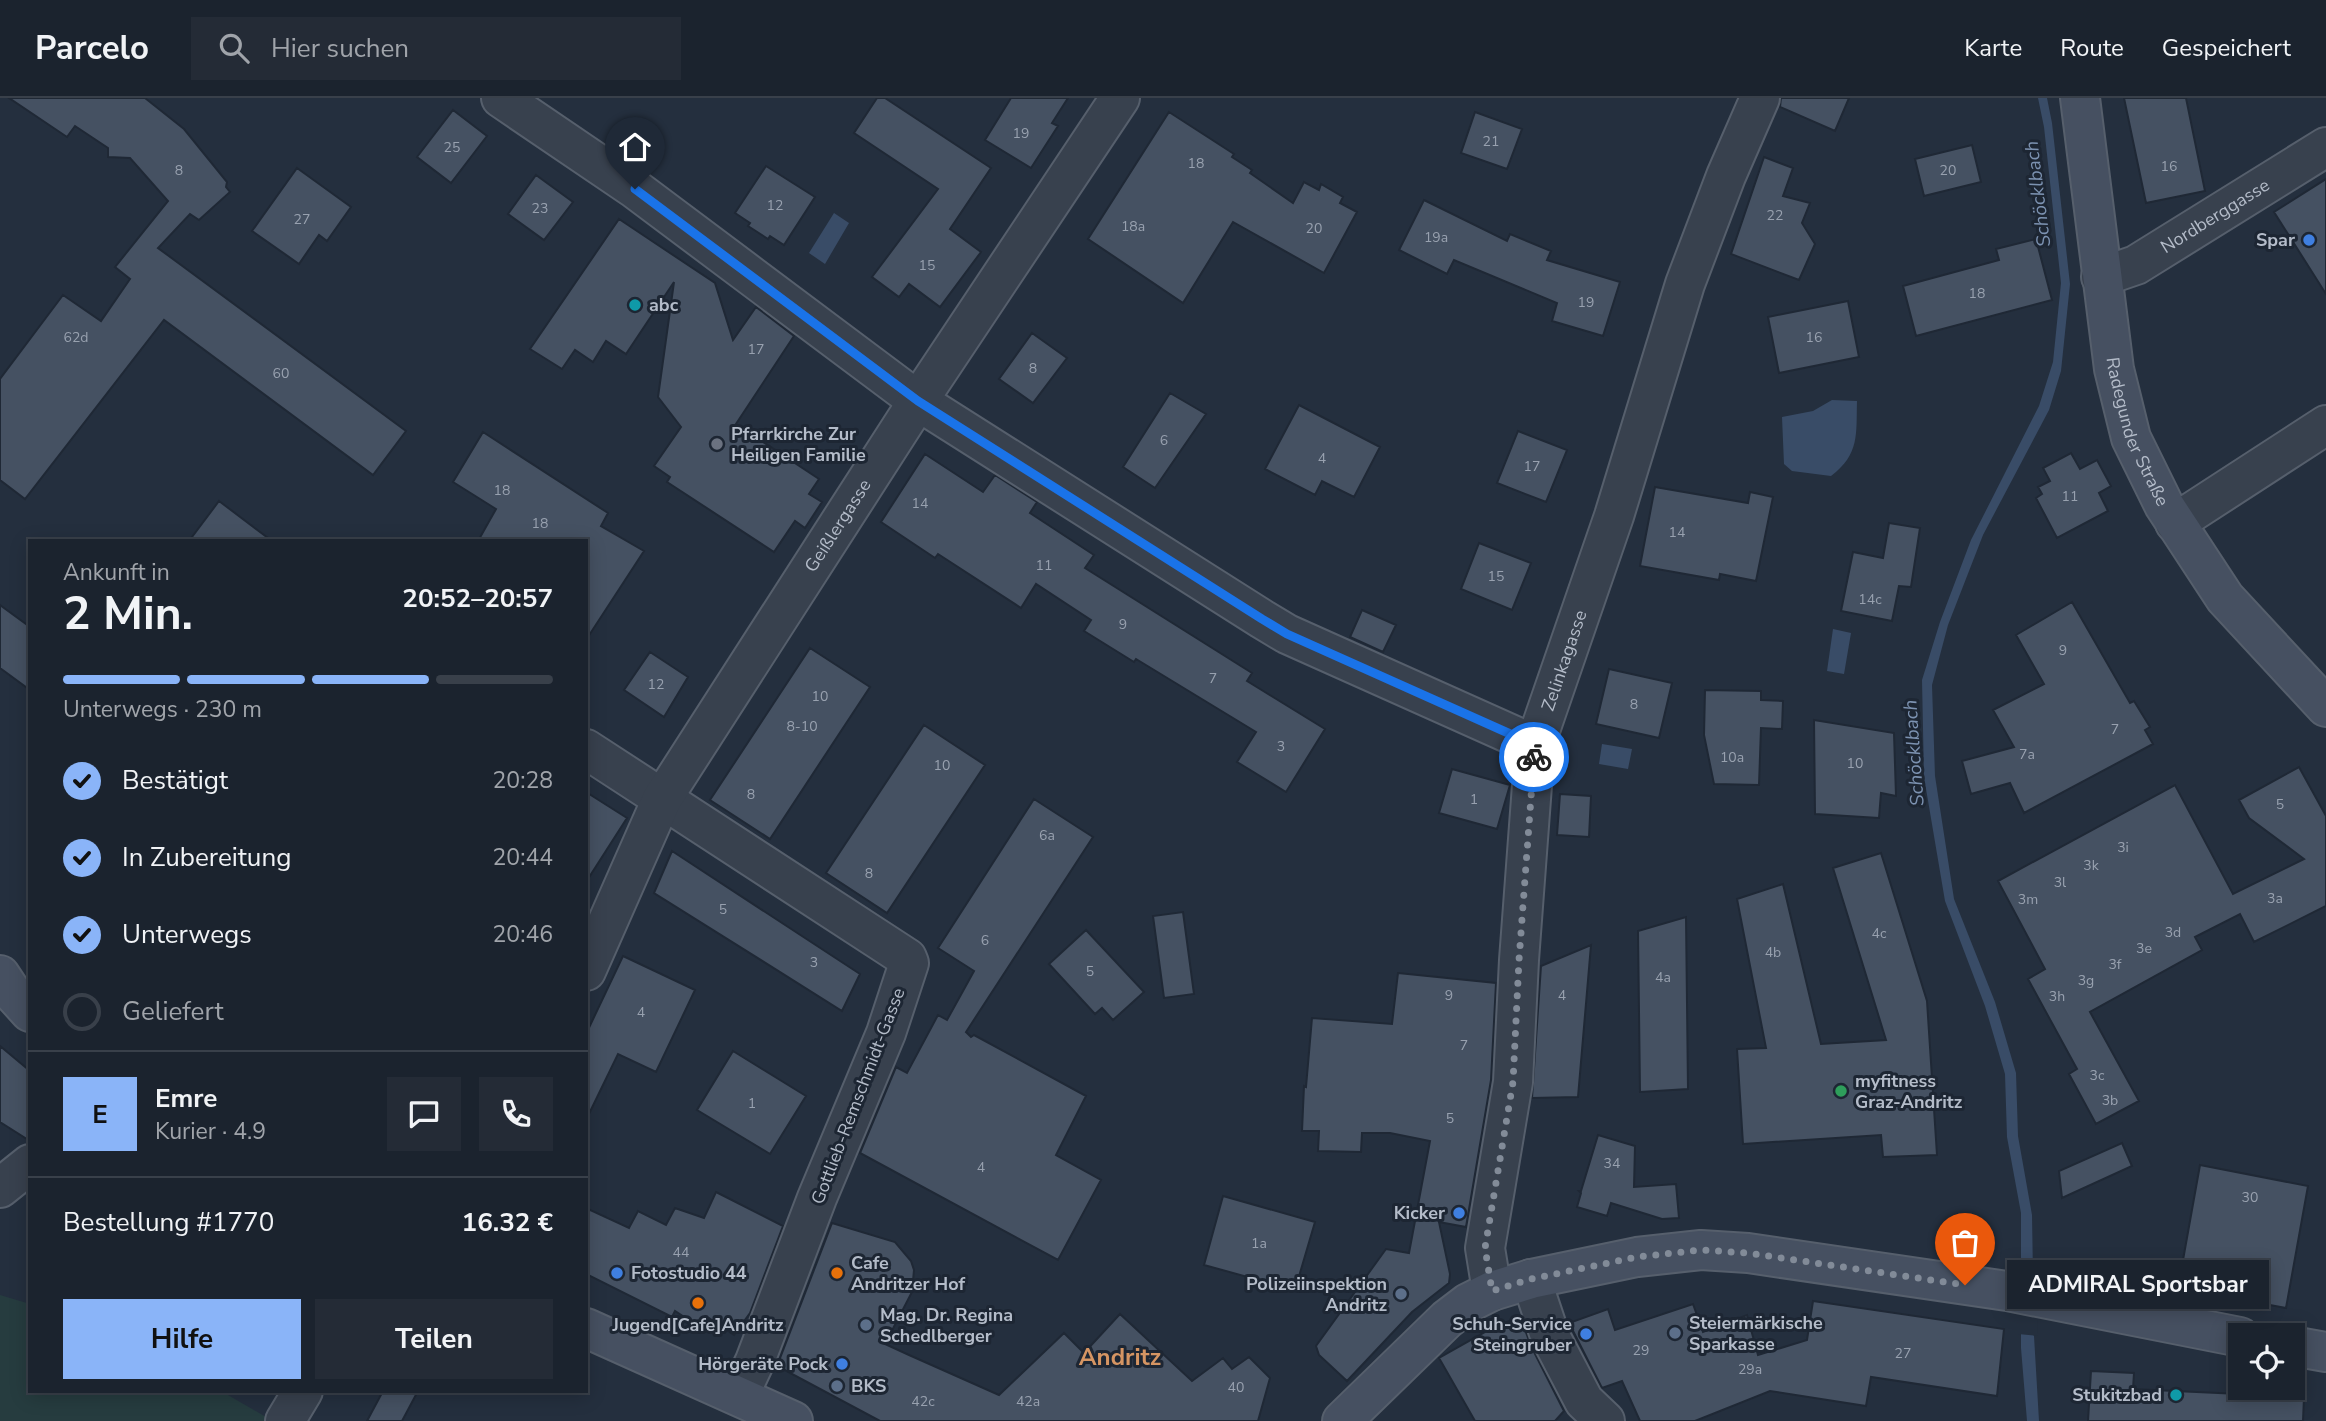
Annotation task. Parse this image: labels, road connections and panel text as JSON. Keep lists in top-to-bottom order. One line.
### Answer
{"streets":{"street":["Nordberggasse","Radegunder Straße","Geißlergasse","Zelinkagasse","Gottlieb-Remschmidt-Gasse"]},"crossings":[["Nordberggasse","Radegunder Straße"],["Geißlergasse","Gottlieb-Remschmidt-Gasse"]],"districts":["Andritz"],"water":["Schöcklbach"],"places":["Spar","abc","Pfarrkirche Zur Heiligen Familie","myfitness Graz-Andritz","Kicker","Fotostudio 44","Cafe Andritzer Hof","ADMIRAL Sportsbar","Polizeiinspektion Andritz","Jugend[Cafe]Andritz","Mag. Dr. Regina Schedlberger","Steiermärkische Sparkasse","Schuh-Service Steingruber","Hörgeräte Pock","BKS","Stukitzbad"],"house_numbers":["19","21","25","18","16","8","20","12","23","22","27","18a","20","19a","15","18","19","62d","16","17","8","60","6","4","17","18","11","14","18","14","11","15","14c","9","9","7","12","10","8","8-10","7","3","7a","10a","10","10","8","1","5","6a","3i","3k","8","3l","3a","3m","5","3d","4c","6","3e","4b","3","3f","5","4a","3g","9","4","3h","4","7","3c","3b","1","5","34","4","30","1a","44","29","27","29a","40","42c","42a"],"page":{"header":"Parcelo","search":"Hier suchen","nav":["Karte","Route","Gespeichert"],"heading":["2 Min.","Ankunft in","20:52–20:57"],"panel":["Emre","Kurier · 4.9","Bestellung #1770","16.32 €"],"bar":"Unterwegs · 230 m","list":[["Bestätigt","20:28"],["In Zubereitung","20:44"],["Unterwegs","20:46"],"Geliefert"],"round":"E","bubble":"ADMIRAL Sportsbar","buttons":["Hilfe","Teilen"]}}
